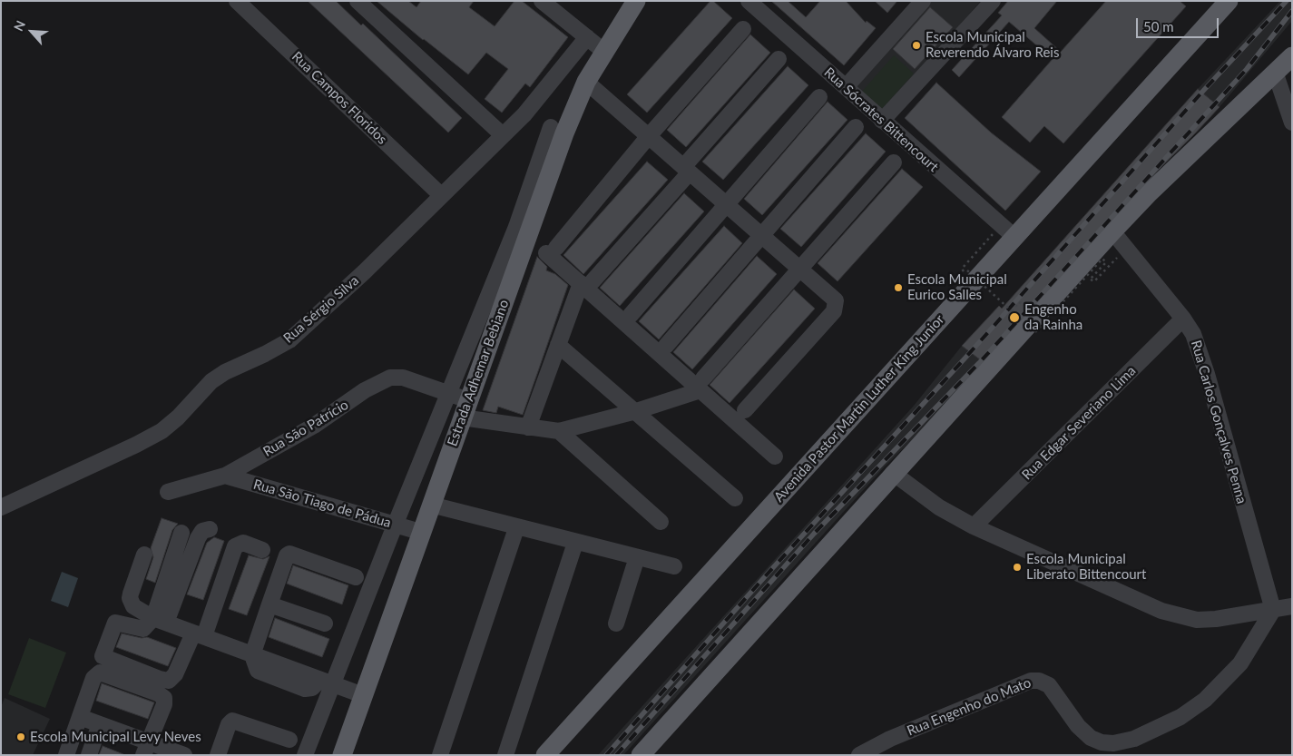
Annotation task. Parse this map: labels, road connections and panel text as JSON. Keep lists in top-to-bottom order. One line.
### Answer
{"streets":{"main road":["Estrada Adhemar Bebiano","Avenida Pastor Martin Luther King Junior"],"street":["Rua Campos Floridos","Rua Sócrates Bittencourt","Rua Sérgio Silva","Rua Carlos Gonçalves Penna","Rua Edgar Severiano Lima","Rua São Patrício","Rua São Tiago de Pádua","Rua Engenho do Mato"]},"crossings":[["Rua Campos Floridos","Rua Sérgio Silva"],["Rua Sócrates Bittencourt","Avenida Pastor Martin Luther King Junior"],["Estrada Adhemar Bebiano","Rua São Patrício"],["Estrada Adhemar Bebiano","Rua São Tiago de Pádua"],["Rua Carlos Gonçalves Penna","Rua Edgar Severiano Lima"],["Rua Carlos Gonçalves Penna","Rua Engenho do Mato"],["Rua São Patrício","Rua São Tiago de Pádua"]],"places":["Escola Municipal Reverendo Álvaro Reis","Escola Municipal Eurico Salles","Engenho da Rainha","Escola Municipal Liberato Bittencourt","Escola Municipal Levy Neves"],"scale_bar":"50 m","north":"top left"}
